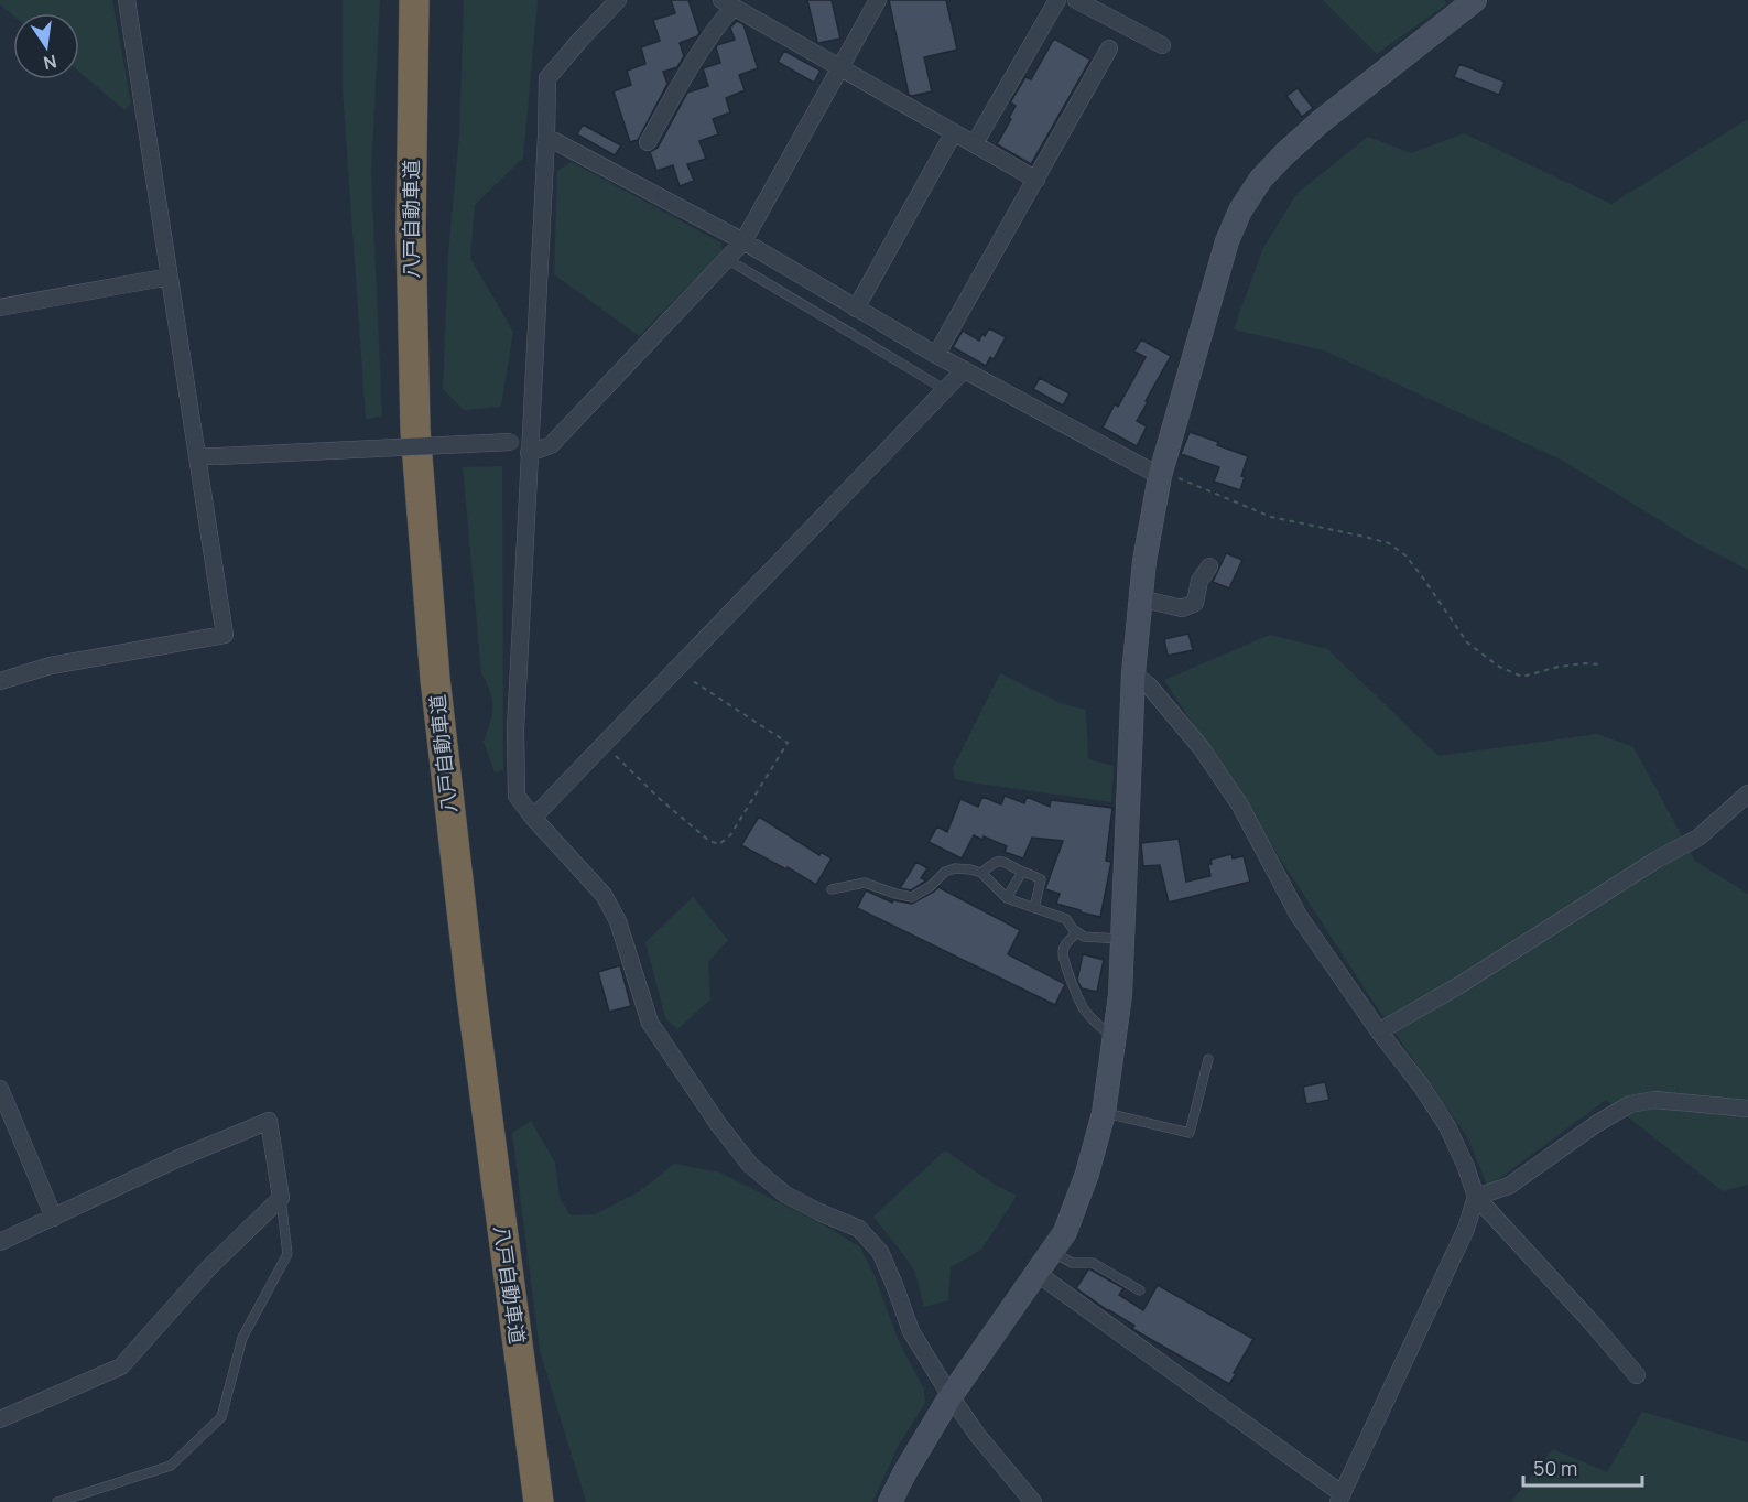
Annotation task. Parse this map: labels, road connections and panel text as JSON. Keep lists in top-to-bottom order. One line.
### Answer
{"streets":{"highway":["八戸自動車道"]},"scale_bar":"50 m","north":"bottom"}
